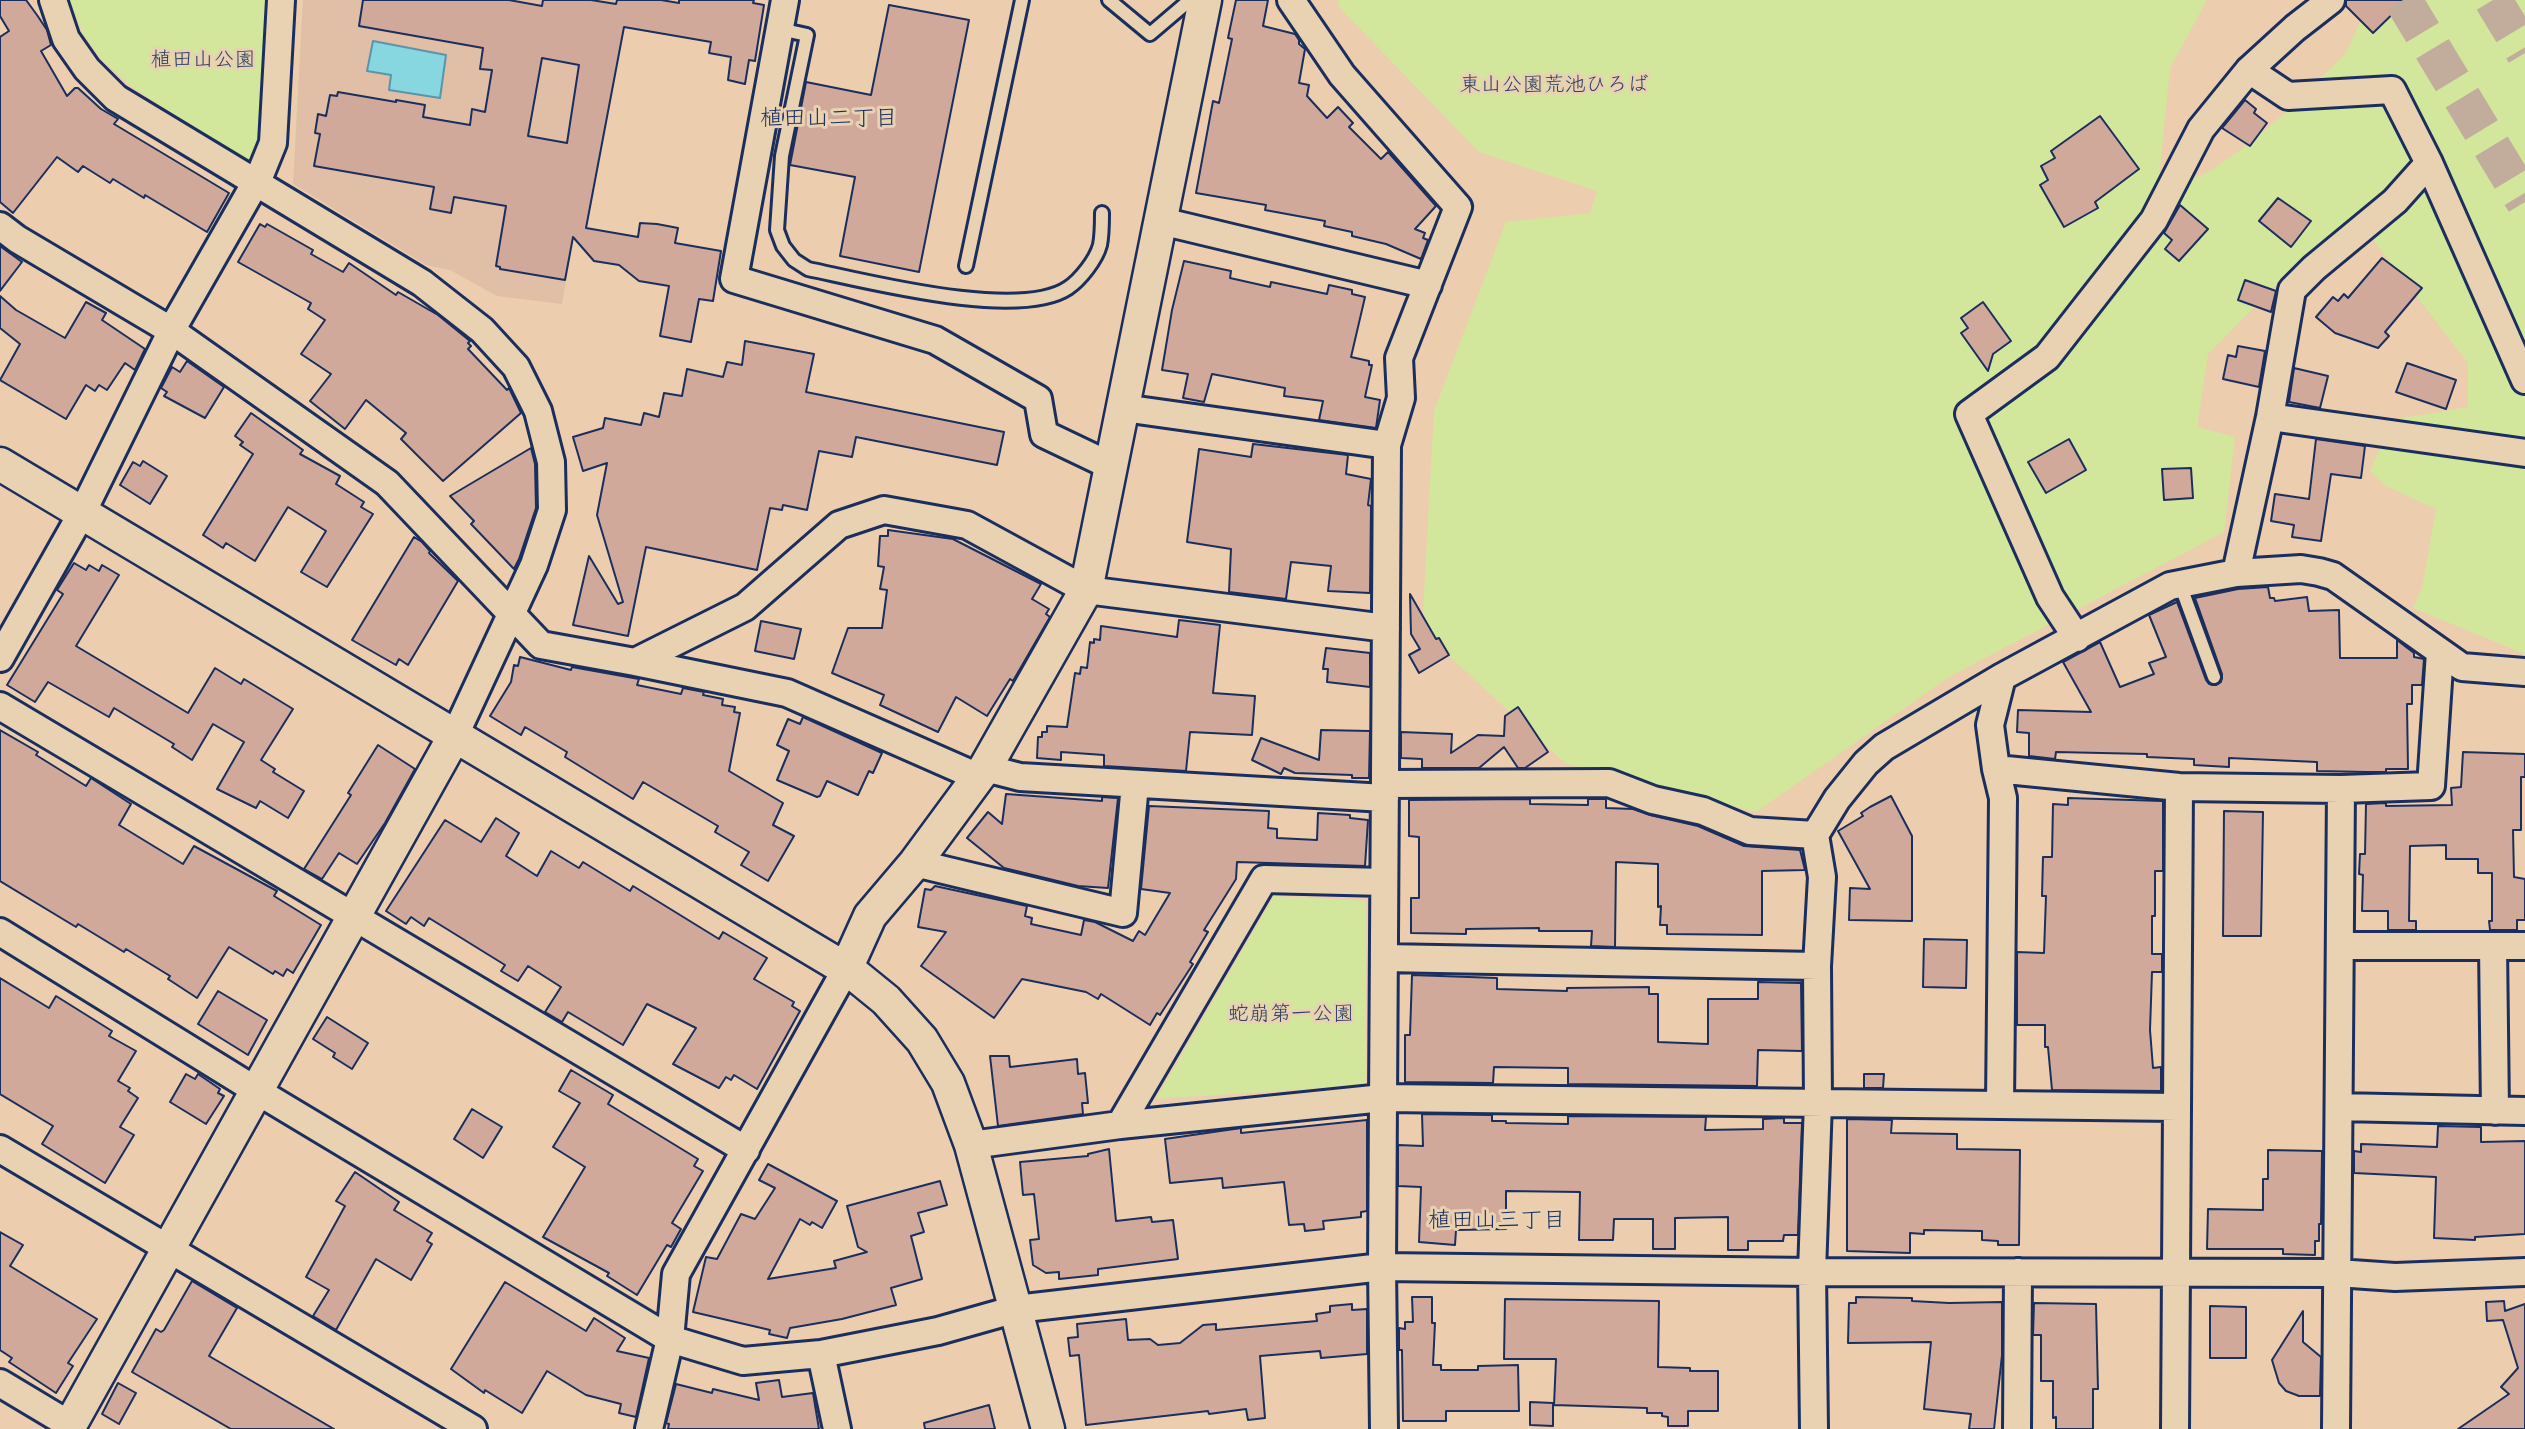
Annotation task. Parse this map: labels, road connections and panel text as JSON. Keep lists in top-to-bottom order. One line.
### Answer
{"districts":["植田山二丁目","植田山三丁目"],"parks":["植田山公園","東山公園荒池ひろば","蛇崩第一公園"]}
